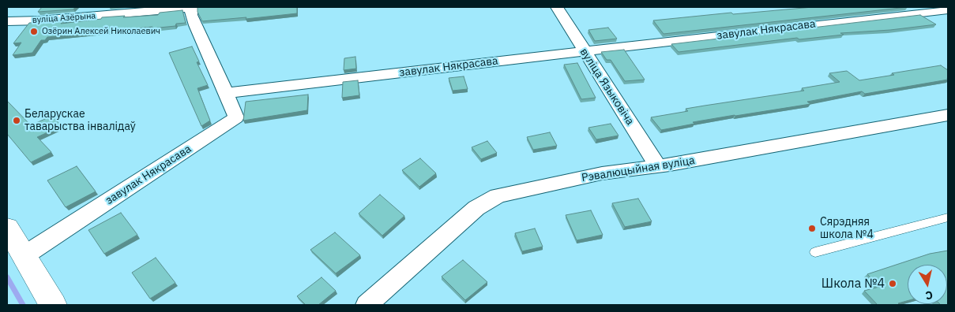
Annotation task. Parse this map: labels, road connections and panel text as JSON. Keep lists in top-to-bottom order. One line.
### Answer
{"streets":{"street":["вуліца Азёрына","завулак Някрасава","вуліца Языковіча","Рэвалюцыйная вуліца"]},"crossings":[["завулак Някрасава","вуліца Языковіча"],["вуліца Языковіча","Рэвалюцыйная вуліца"]],"places":["Озёрин Алексей Николаевич","Беларускае таварыства інвалідаў","Сярэдняя школа №4","Школа №4"],"north":"bottom"}
